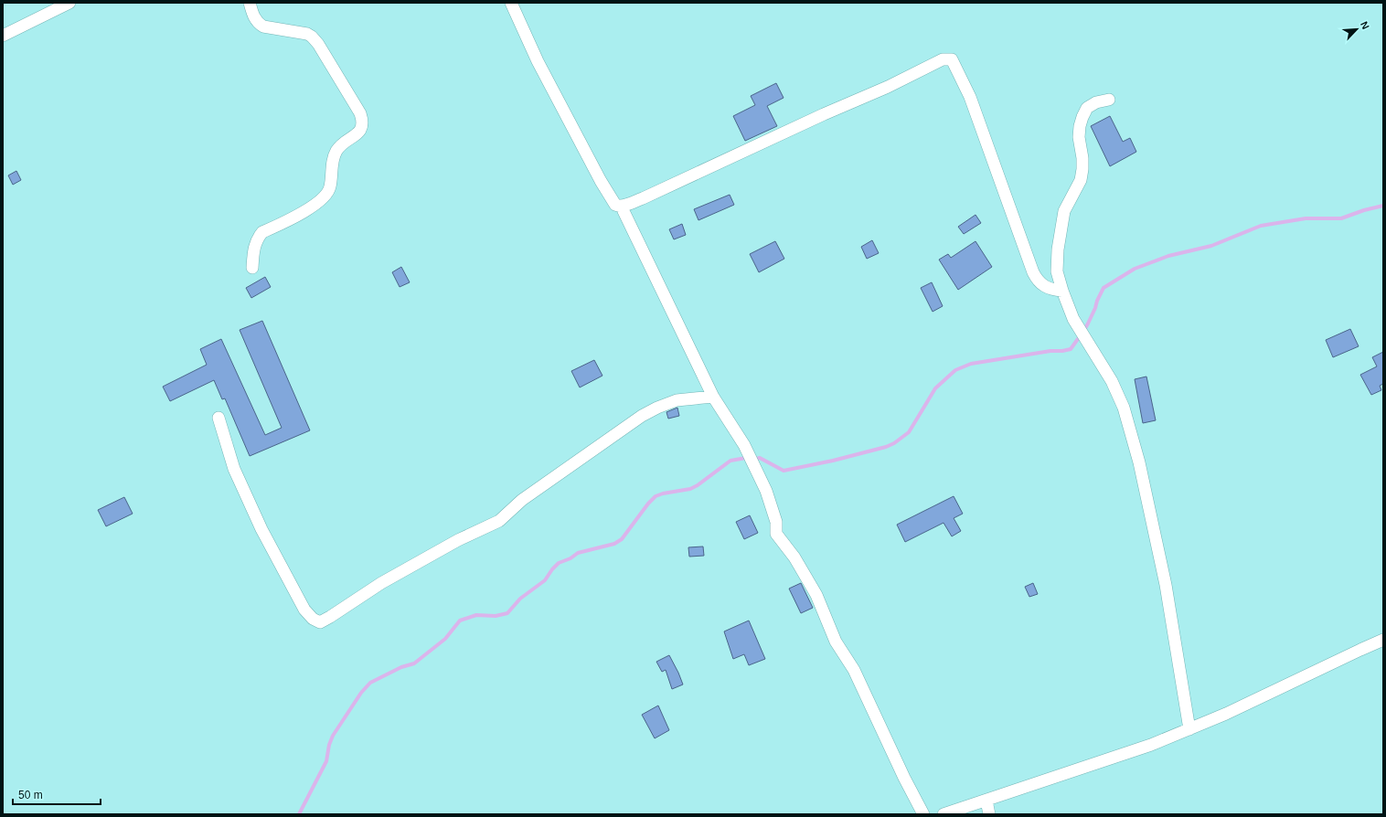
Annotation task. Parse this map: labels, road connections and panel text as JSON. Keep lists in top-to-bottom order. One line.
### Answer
{"scale_bar":"50 m","north":"top right"}
